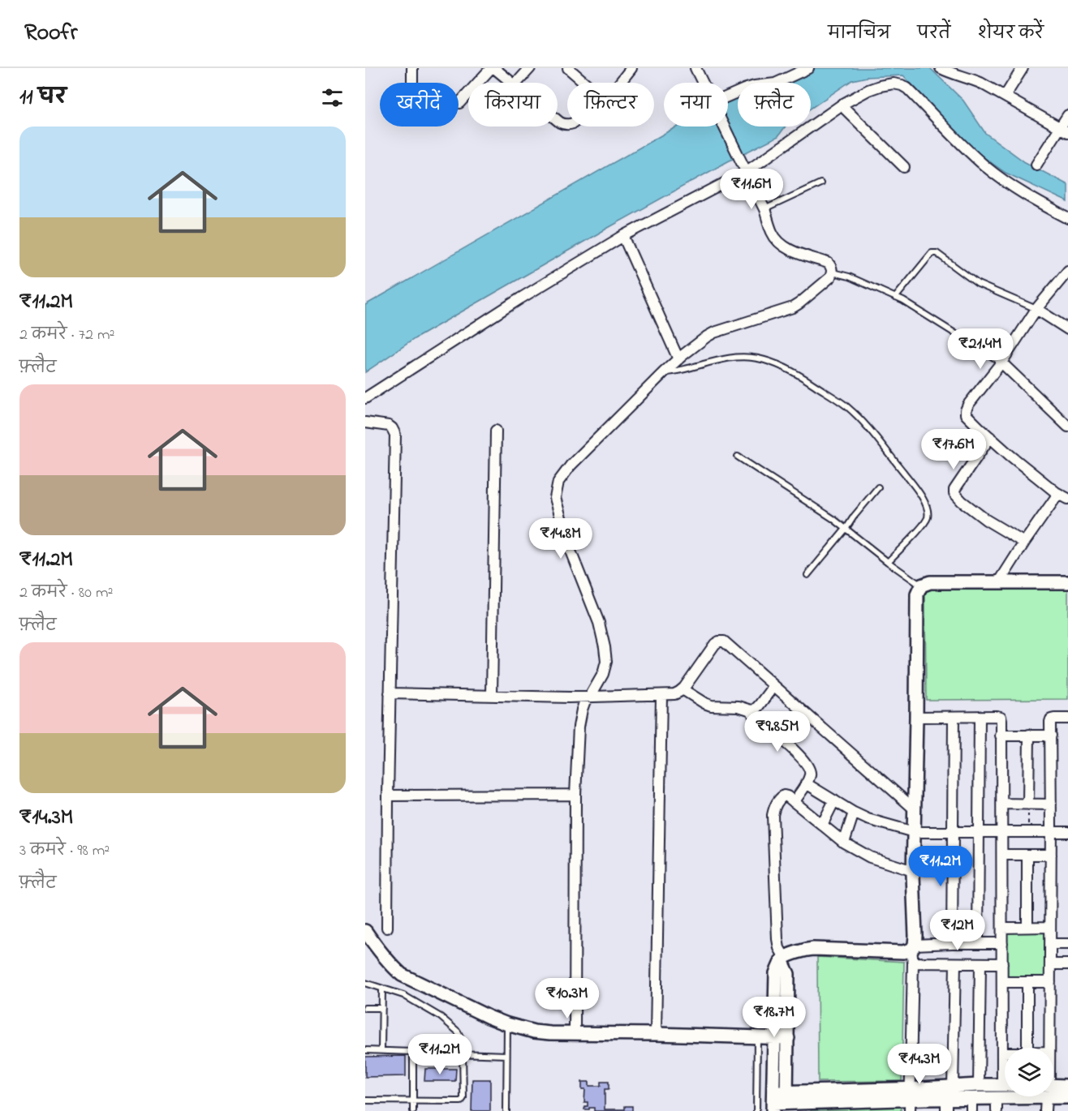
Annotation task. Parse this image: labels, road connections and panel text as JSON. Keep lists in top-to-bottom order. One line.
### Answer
{"page":{"header":"Roofr","nav":["मानचित्र","परतें","शेयर करें"],"heading":"11 घर","chip":["खरीदें","किराया","फ़िल्टर","नया","फ़्लैट"],"list":[{"name":"₹11.2M","note":"2 कमरे · 72 m² · फ़्लैट"},{"name":"₹11.2M","note":"2 कमरे · 80 m² · फ़्लैट"},{"name":"₹14.3M","note":"3 कमरे · 98 m² · फ़्लैट"}],"price":["₹11.6M","₹21.4M","₹17.6M","₹14.8M","₹9.85M","₹11.2M","₹12M","₹10.3M","₹18.7M","₹11.2M","₹14.3M"]}}
